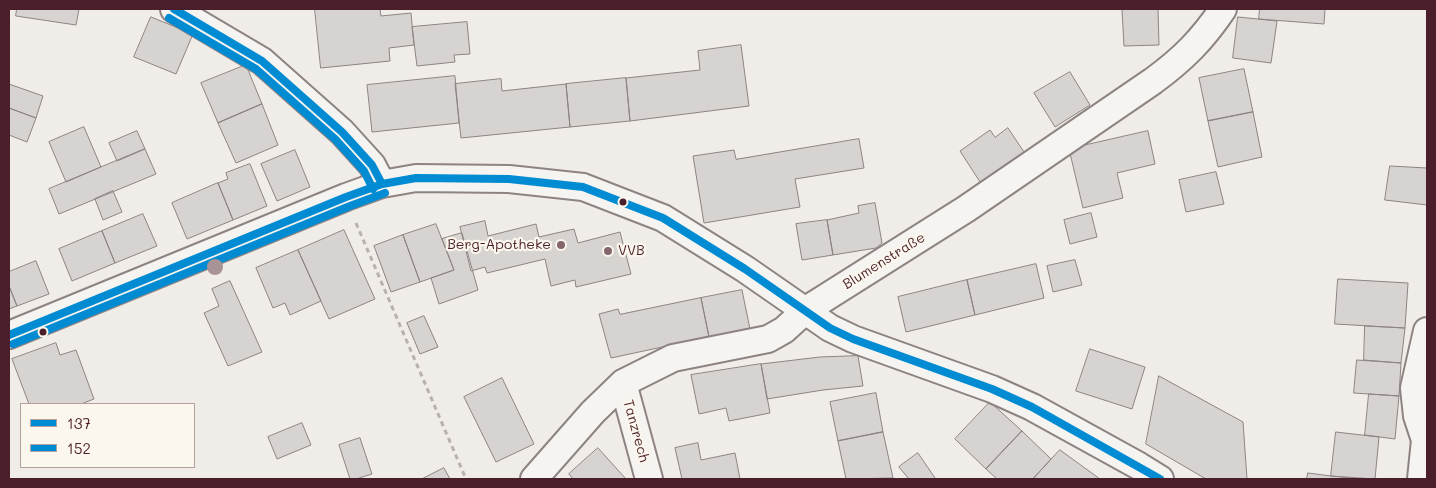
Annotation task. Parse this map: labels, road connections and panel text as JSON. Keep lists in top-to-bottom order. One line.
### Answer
{"streets":{"street":["Blumenstraße","Tanzrech"]},"crossings":[["Blumenstraße","Tanzrech"]],"places":["Berg-Apotheke","VVB"],"lines":["transit line 137","transit line 152"],"legend":["137","152"]}
